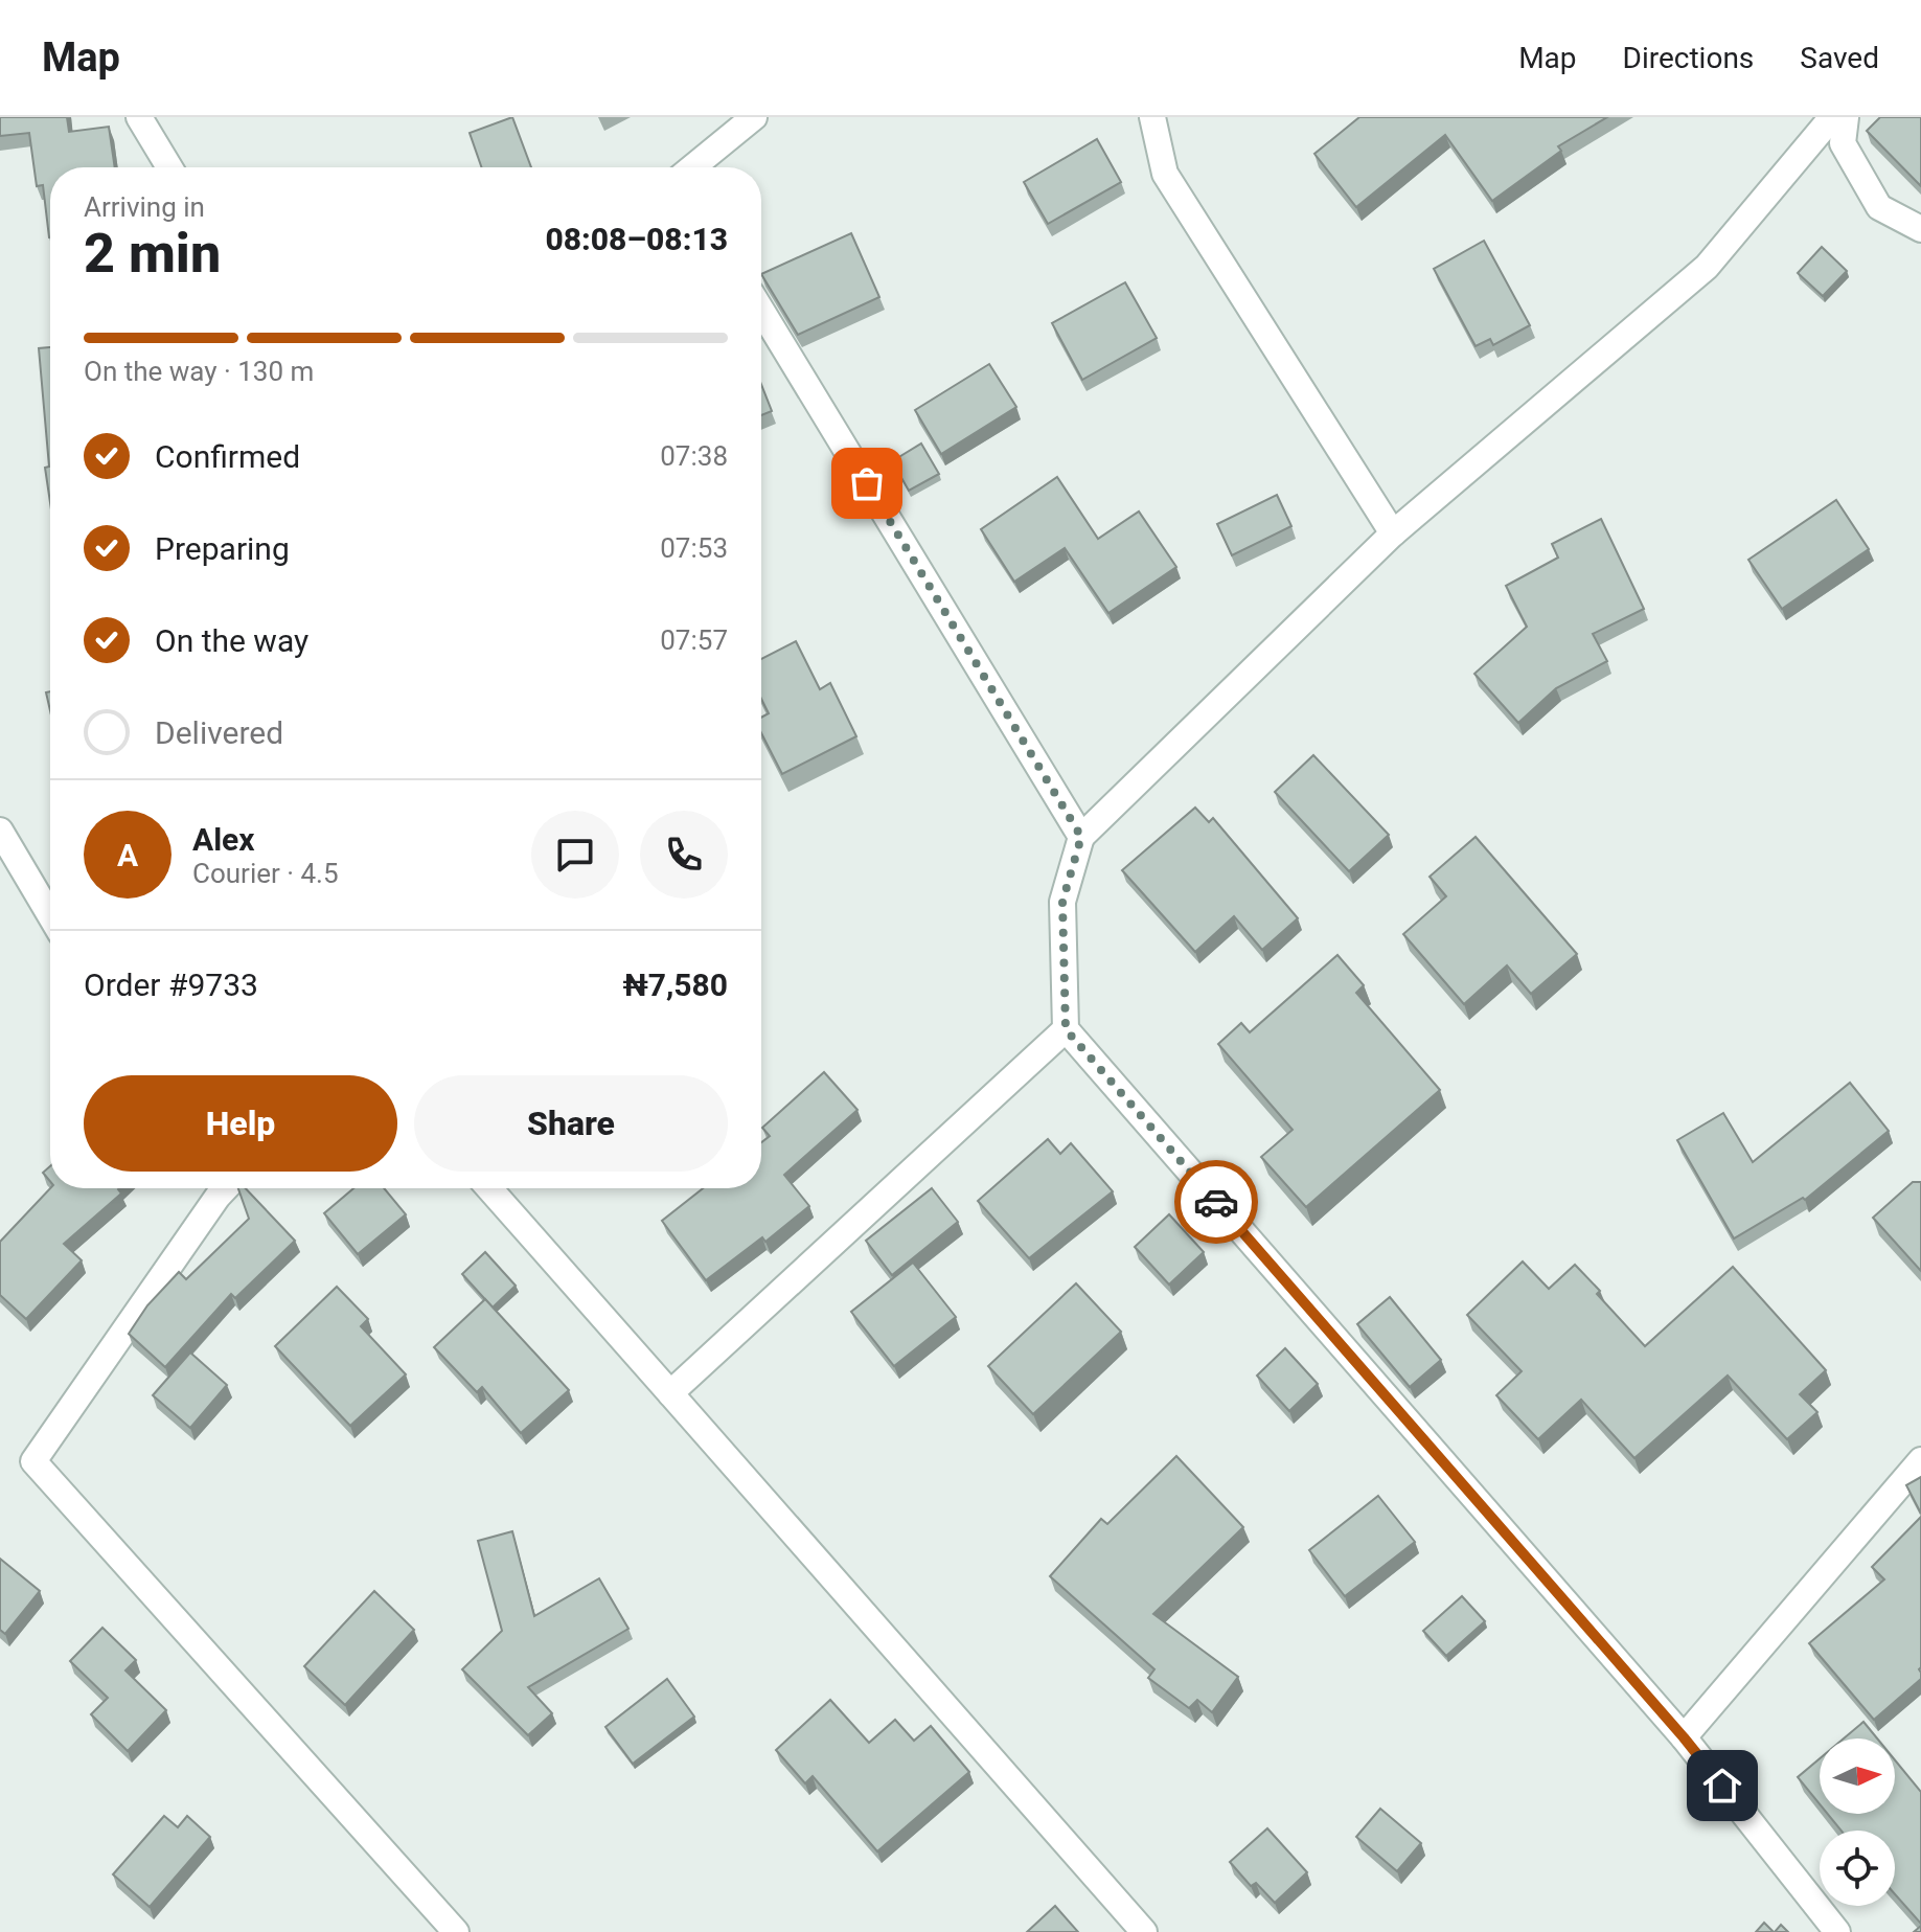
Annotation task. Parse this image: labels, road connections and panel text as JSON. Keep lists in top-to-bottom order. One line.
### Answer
{"north":"right","page":{"header":"Map","nav":["Map","Directions","Saved"],"heading":["2 min","Arriving in","08:08–08:13"],"panel":["Alex","Courier · 4.5","Order #9733","₦7,580"],"bar":"On the way · 130 m","list":[["Confirmed","07:38"],["Preparing","07:53"],["On the way","07:57"],"Delivered"],"round":"A","buttons":["Help","Share"]}}
